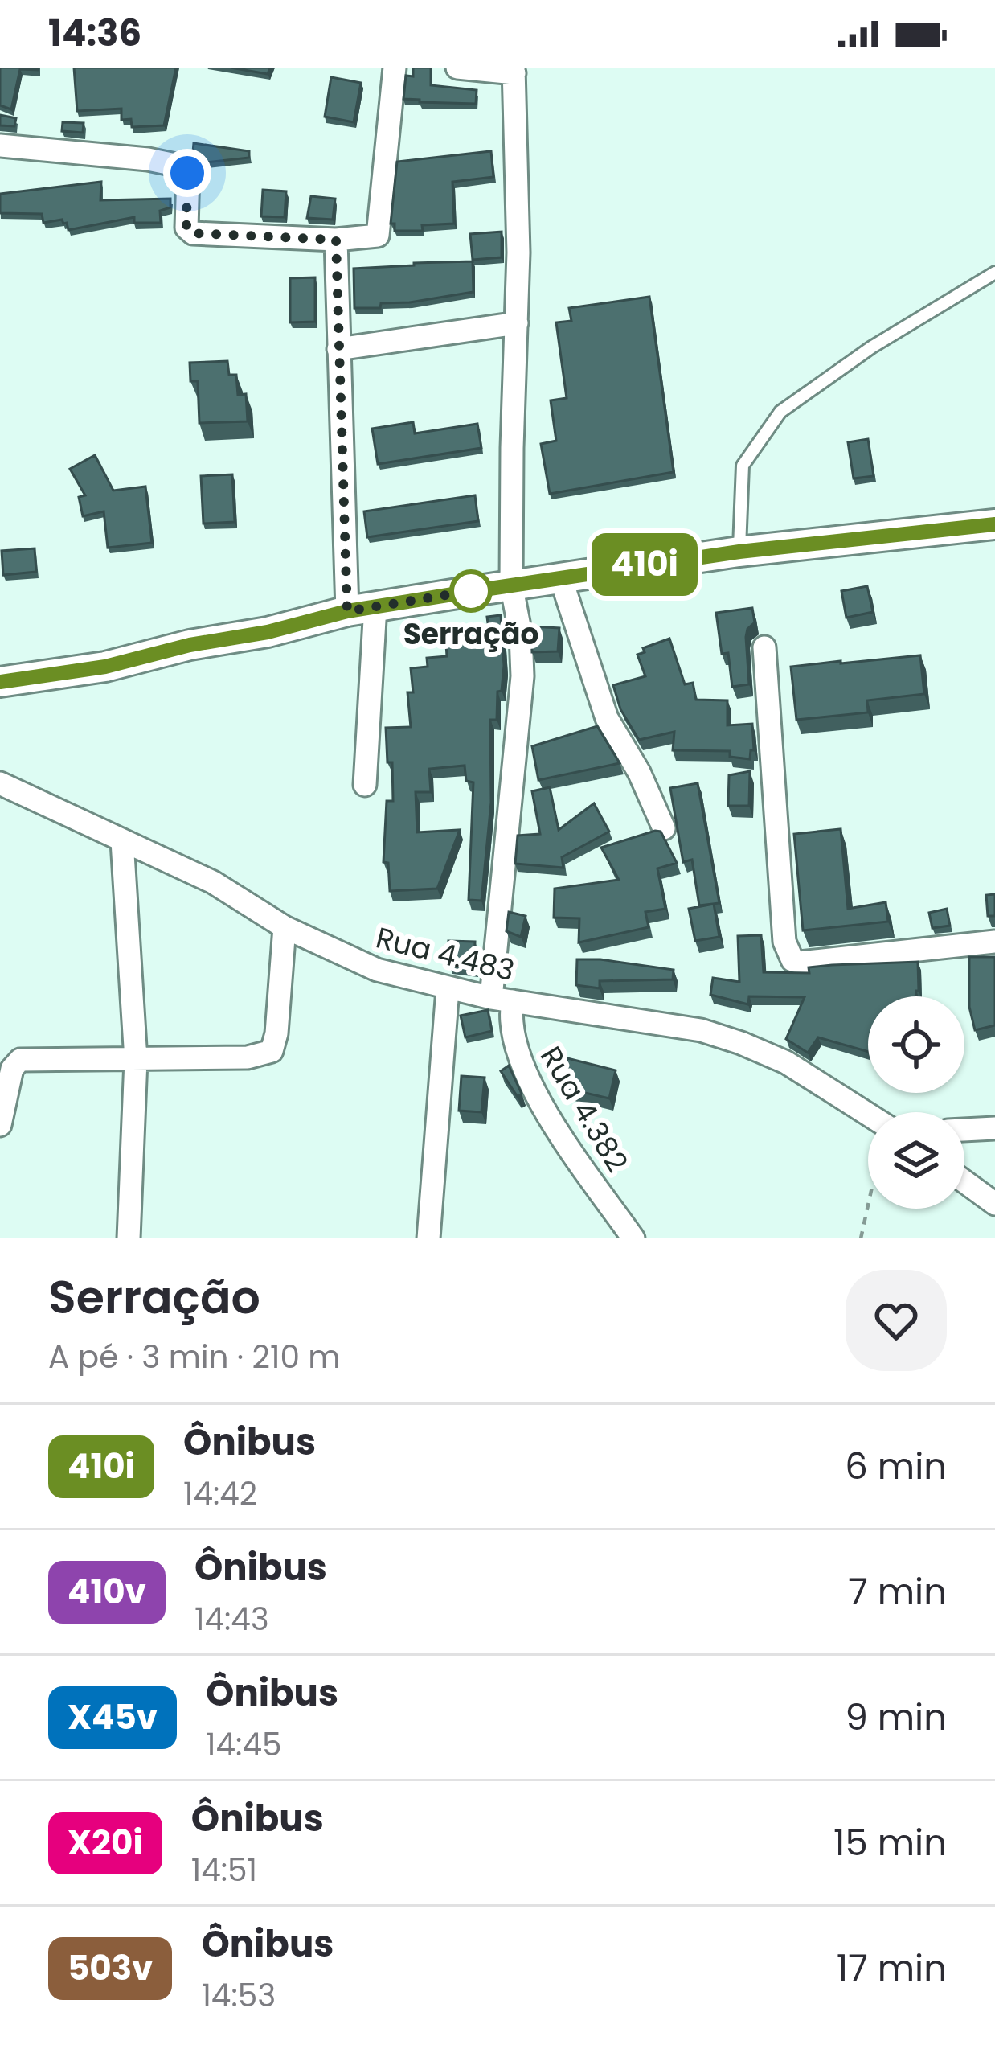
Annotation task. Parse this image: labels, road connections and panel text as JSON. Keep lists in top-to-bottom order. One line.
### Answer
{"streets":{"street":["Rua 4.483","Rua 4.382"]},"crossings":[["Rua 4.483","Rua 4.382"]],"places":["Serração"],"lines":["bus line 410i"],"page":{"status":"14:36","on_map":"410i","heading":["Serração","A pé · 3 min · 210 m"],"list":[{"mark":"410i","name":"Ônibus","note":"14:42","value":"6 min"},{"mark":"410v","name":"Ônibus","note":"14:43","value":"7 min"},{"mark":"X45v","name":"Ônibus","note":"14:45","value":"9 min"},{"mark":"X20i","name":"Ônibus","note":"14:51","value":"15 min"},{"mark":"503v","name":"Ônibus","note":"14:53","value":"17 min"}]}}
